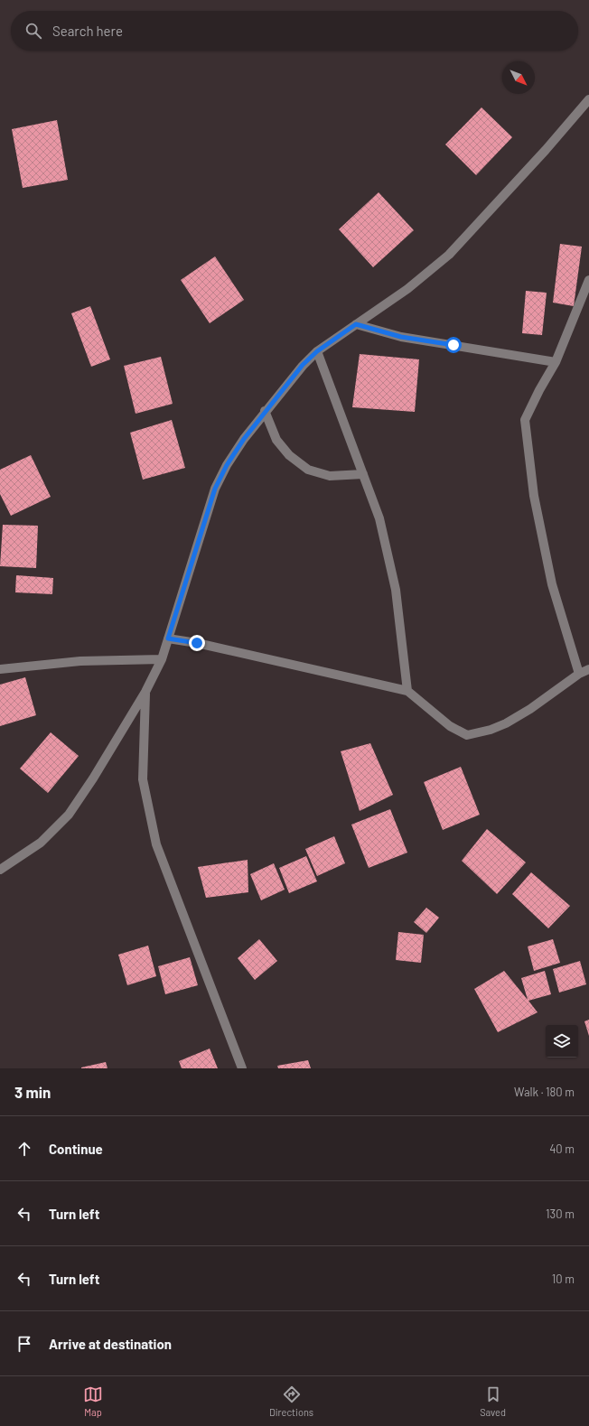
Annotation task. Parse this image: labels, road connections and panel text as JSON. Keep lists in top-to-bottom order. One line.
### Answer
{"north":"bottom right","page":{"search":"Search here","heading":["3 min","Walk · 180 m"],"list":[["Continue","40 m"],["Turn left","130 m"],["Turn left","10 m"],"Arrive at destination"],"nav":["Map","Directions","Saved"]}}
